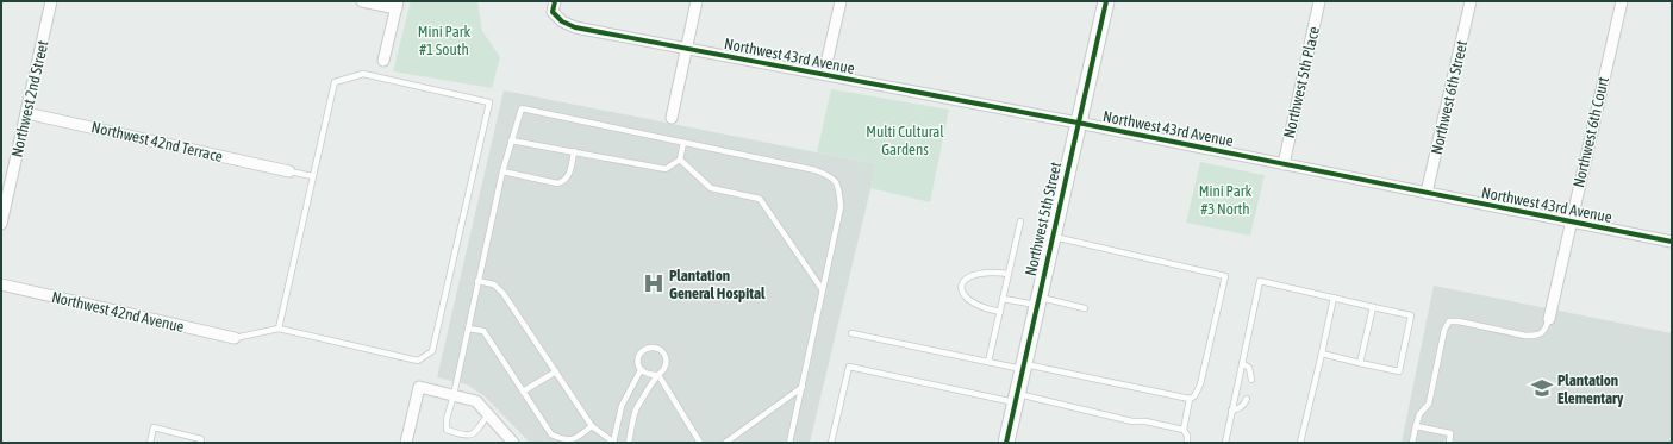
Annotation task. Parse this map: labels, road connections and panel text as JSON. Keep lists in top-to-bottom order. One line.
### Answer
{"streets":{"street":["Northwest 43rd Avenue","Northwest 5th Place","Northwest 6th Street","Northwest 2nd Street","Northwest 6th Court","Northwest 42nd Terrace","Northwest 5th Street","Northwest 42nd Avenue"]},"crossings":[["Northwest 43rd Avenue","Northwest 5th Place"],["Northwest 43rd Avenue","Northwest 6th Street"],["Northwest 43rd Avenue","Northwest 6th Court"],["Northwest 43rd Avenue","Northwest 5th Street"],["Northwest 2nd Street","Northwest 42nd Terrace"]],"parks":["Mini Park #1 South","Multi Cultural Gardens","Mini Park #3 North"],"places":{"hospital":["Plantation General Hospital"],"school or university":["Plantation Elementary"]}}
